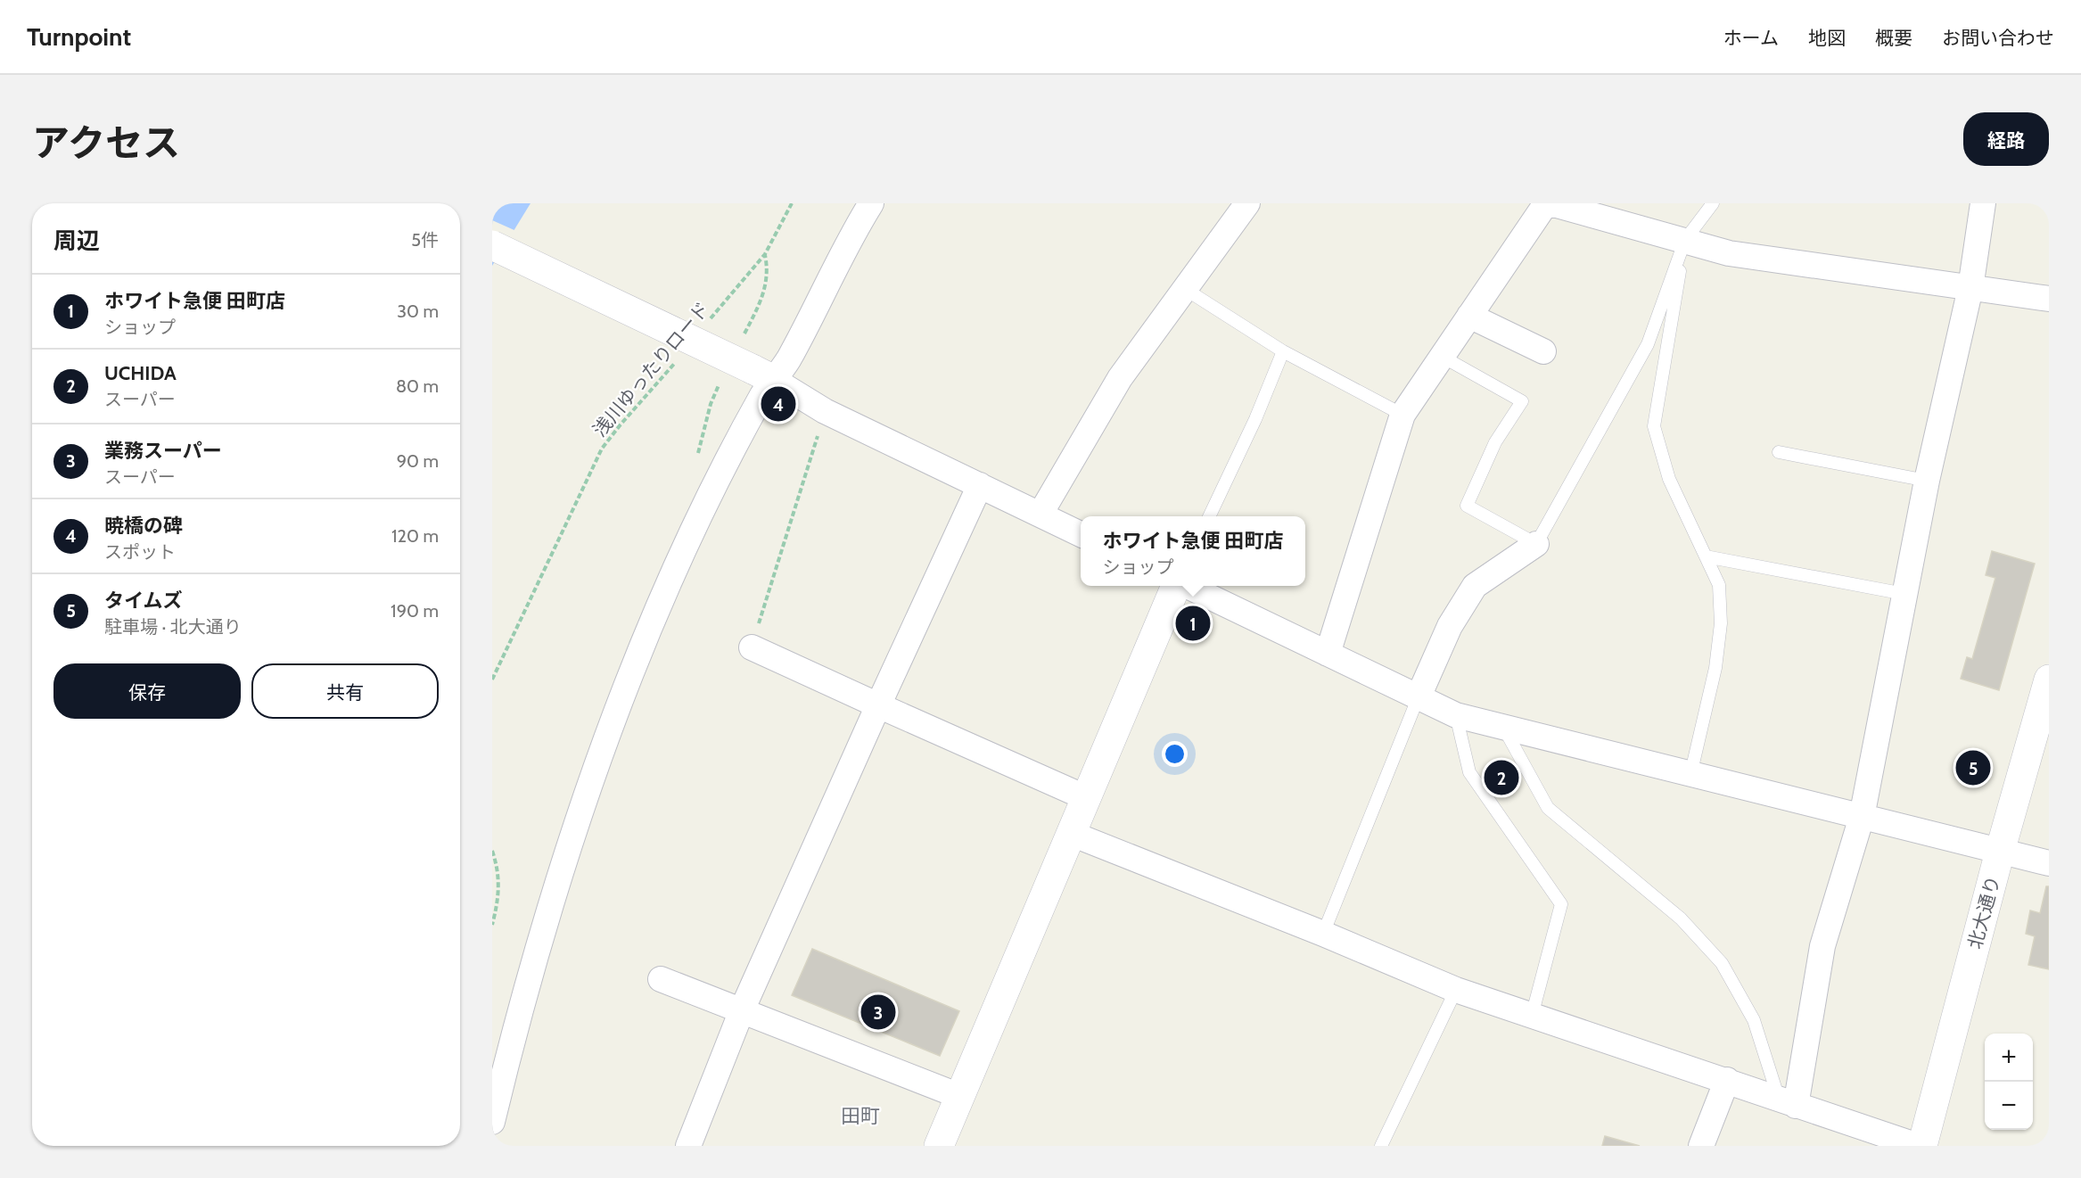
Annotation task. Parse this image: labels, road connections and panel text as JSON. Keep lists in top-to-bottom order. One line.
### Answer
{"streets":{"street":["北大通り"],"path":["浅川ゆったりロード"]},"districts":["田町"],"page":{"header":"Turnpoint","nav":["ホーム","地図","概要","お問い合わせ"],"title":"アクセス","buttons":["経路",["保存","共有"]],"heading":["周辺","5件"],"list":[{"mark":"1","name":"ホワイト急便 田町店","note":"ショップ","value":"30 m"},{"mark":"2","name":"UCHIDA","note":"スーパー","value":"80 m"},{"mark":"3","name":"業務スーパー","note":"スーパー","value":"90 m"},{"mark":"4","name":"暁橋の碑","note":"スポット","value":"120 m"},{"mark":"5","name":"タイムズ","note":"駐車場 · 北大通り","value":"190 m"}],"pins":["4","1","5","2","3"],"popup":["ホワイト急便 田町店","ショップ"],"map_buttons":["+","−"]}}
